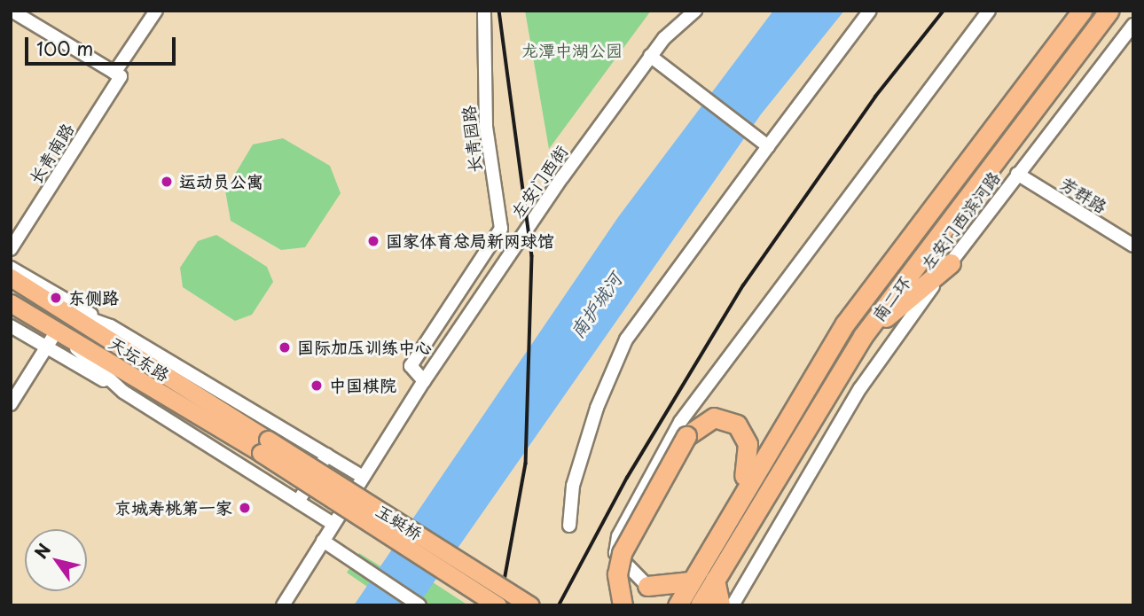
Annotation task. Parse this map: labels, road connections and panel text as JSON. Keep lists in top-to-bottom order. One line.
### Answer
{"streets":{"highway":["南二环"],"main road":["天坛东路","玉蜓桥"],"street":["长青园路","长青南路","左安门西街","芳群路","左安门西滨河路"]},"crossings":[["长青园路","左安门西街"],["芳群路","左安门西滨河路"],["天坛东路","玉蜓桥"]],"water":["南护城河"],"parks":["龙潭中湖公园"],"places":["运动员公寓","国家体育总局新网球馆","东侧路","国际加压训练中心","中国棋院","京城寿桃第一家"],"scale_bar":"100 m","north":"top left"}
